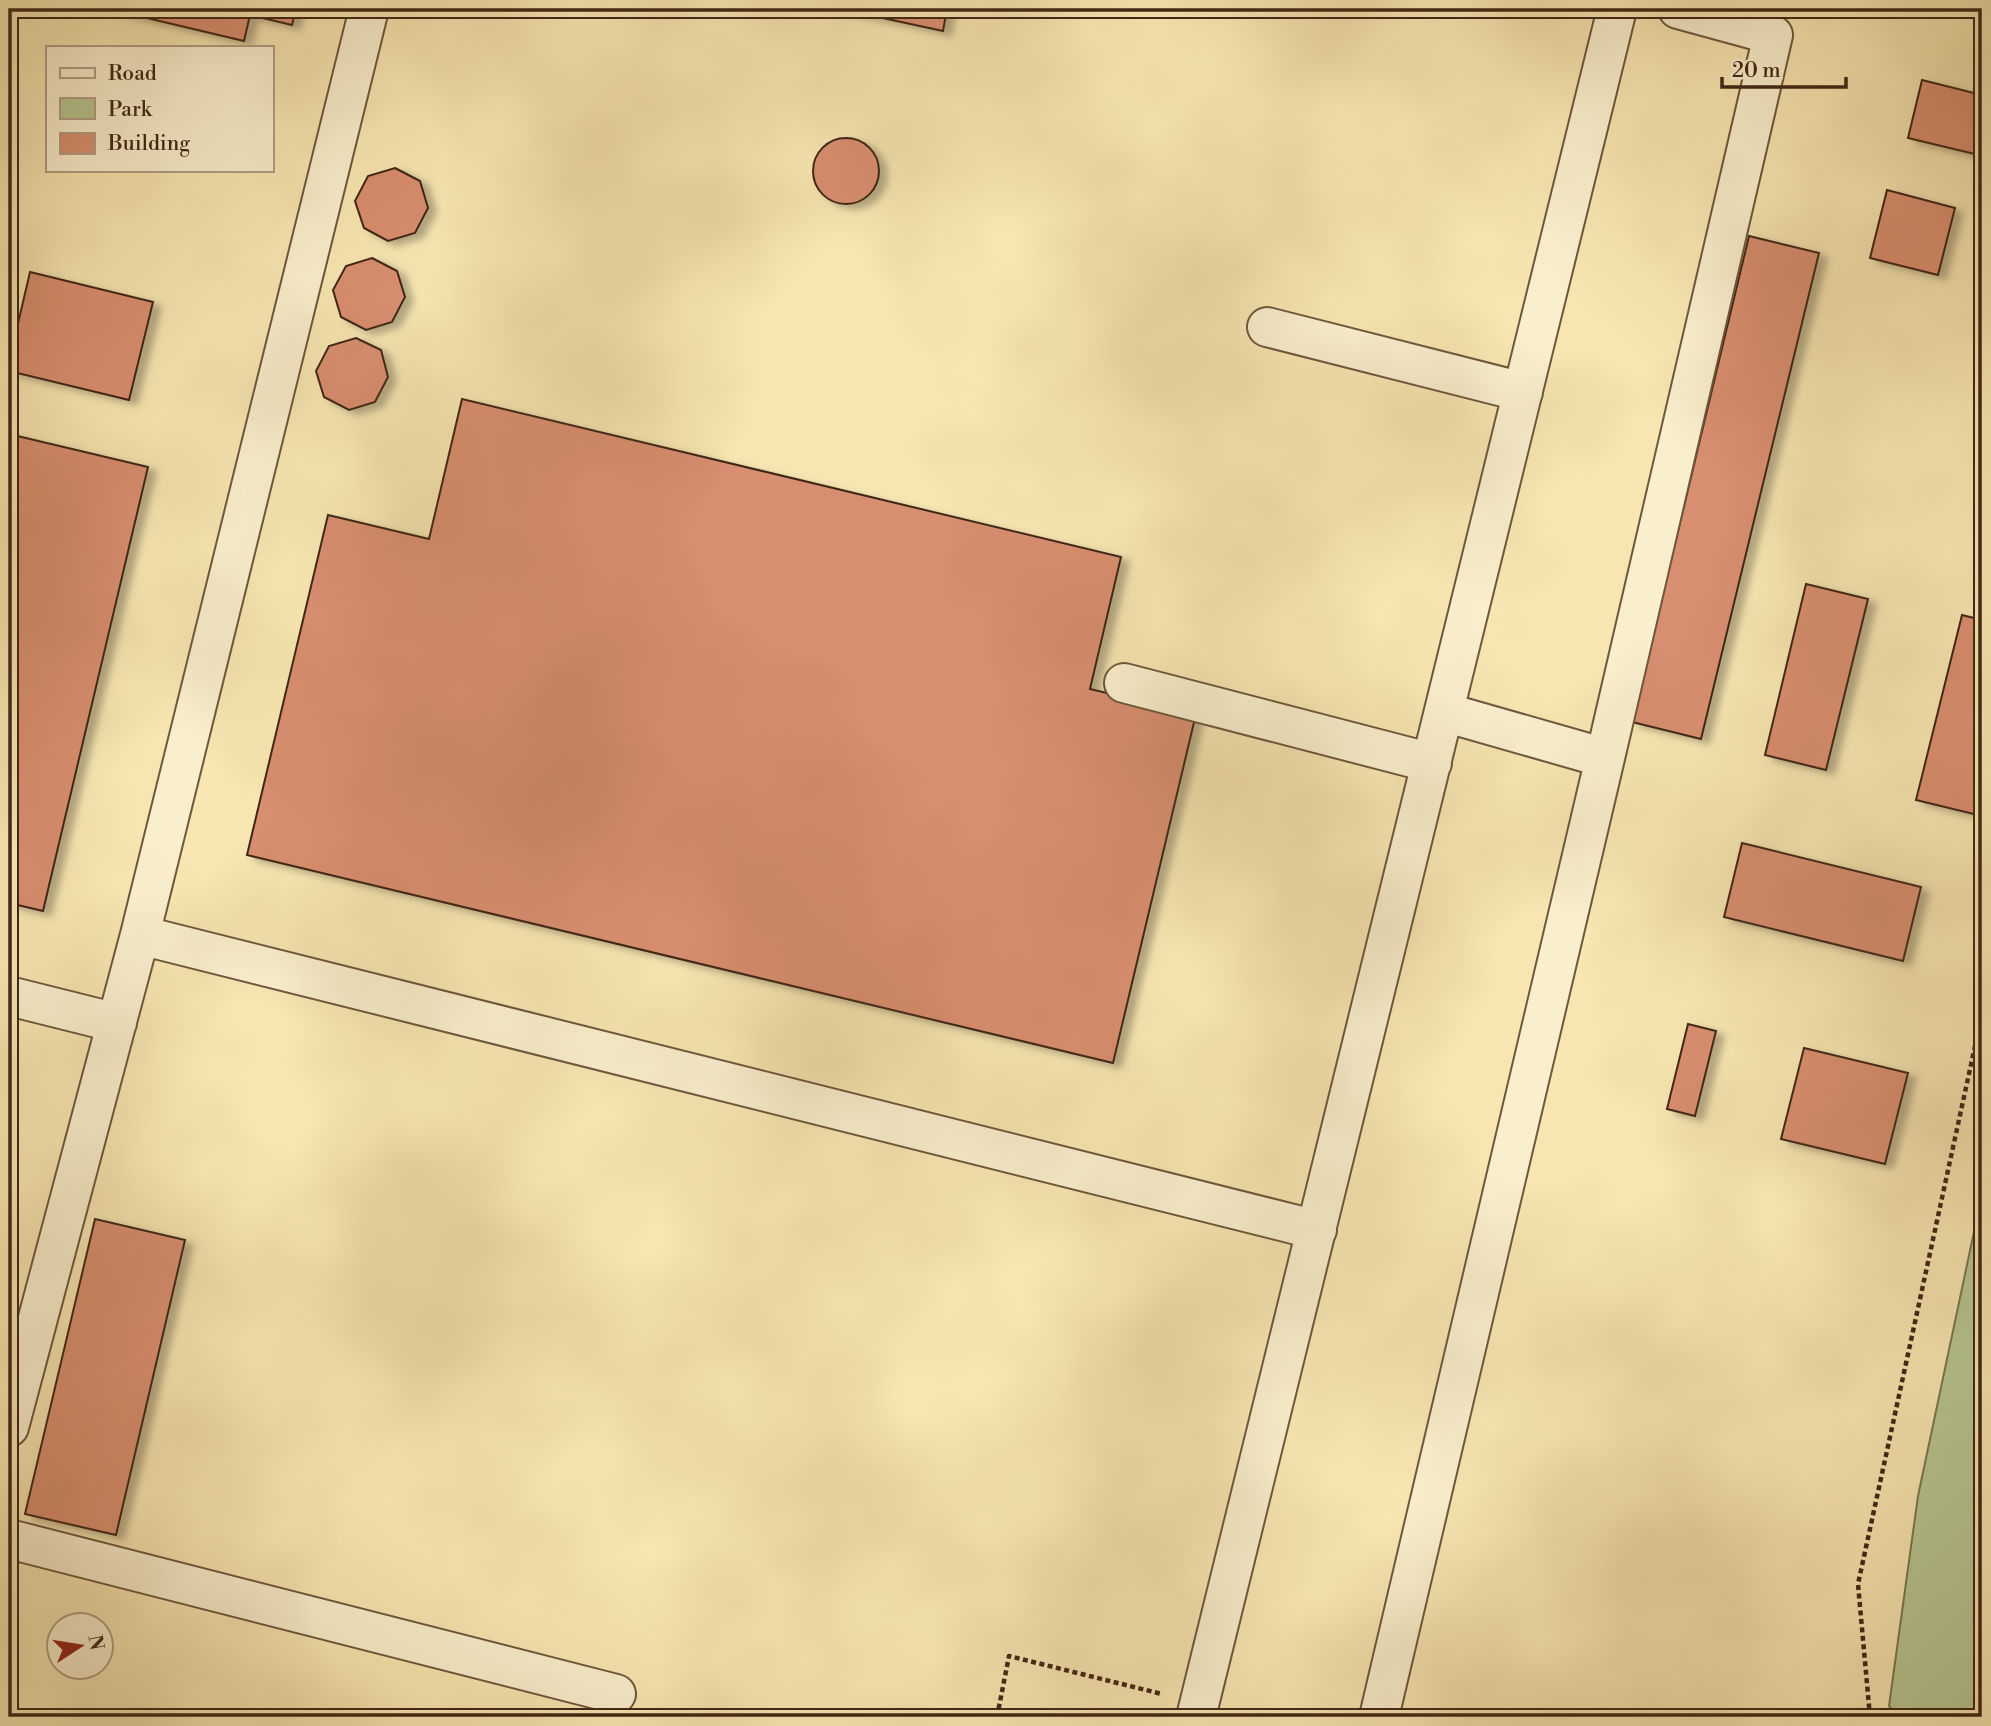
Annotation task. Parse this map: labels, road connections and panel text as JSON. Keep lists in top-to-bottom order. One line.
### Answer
{"legend":["Road","Park","Building"],"scale_bar":"20 m","north":"right"}
